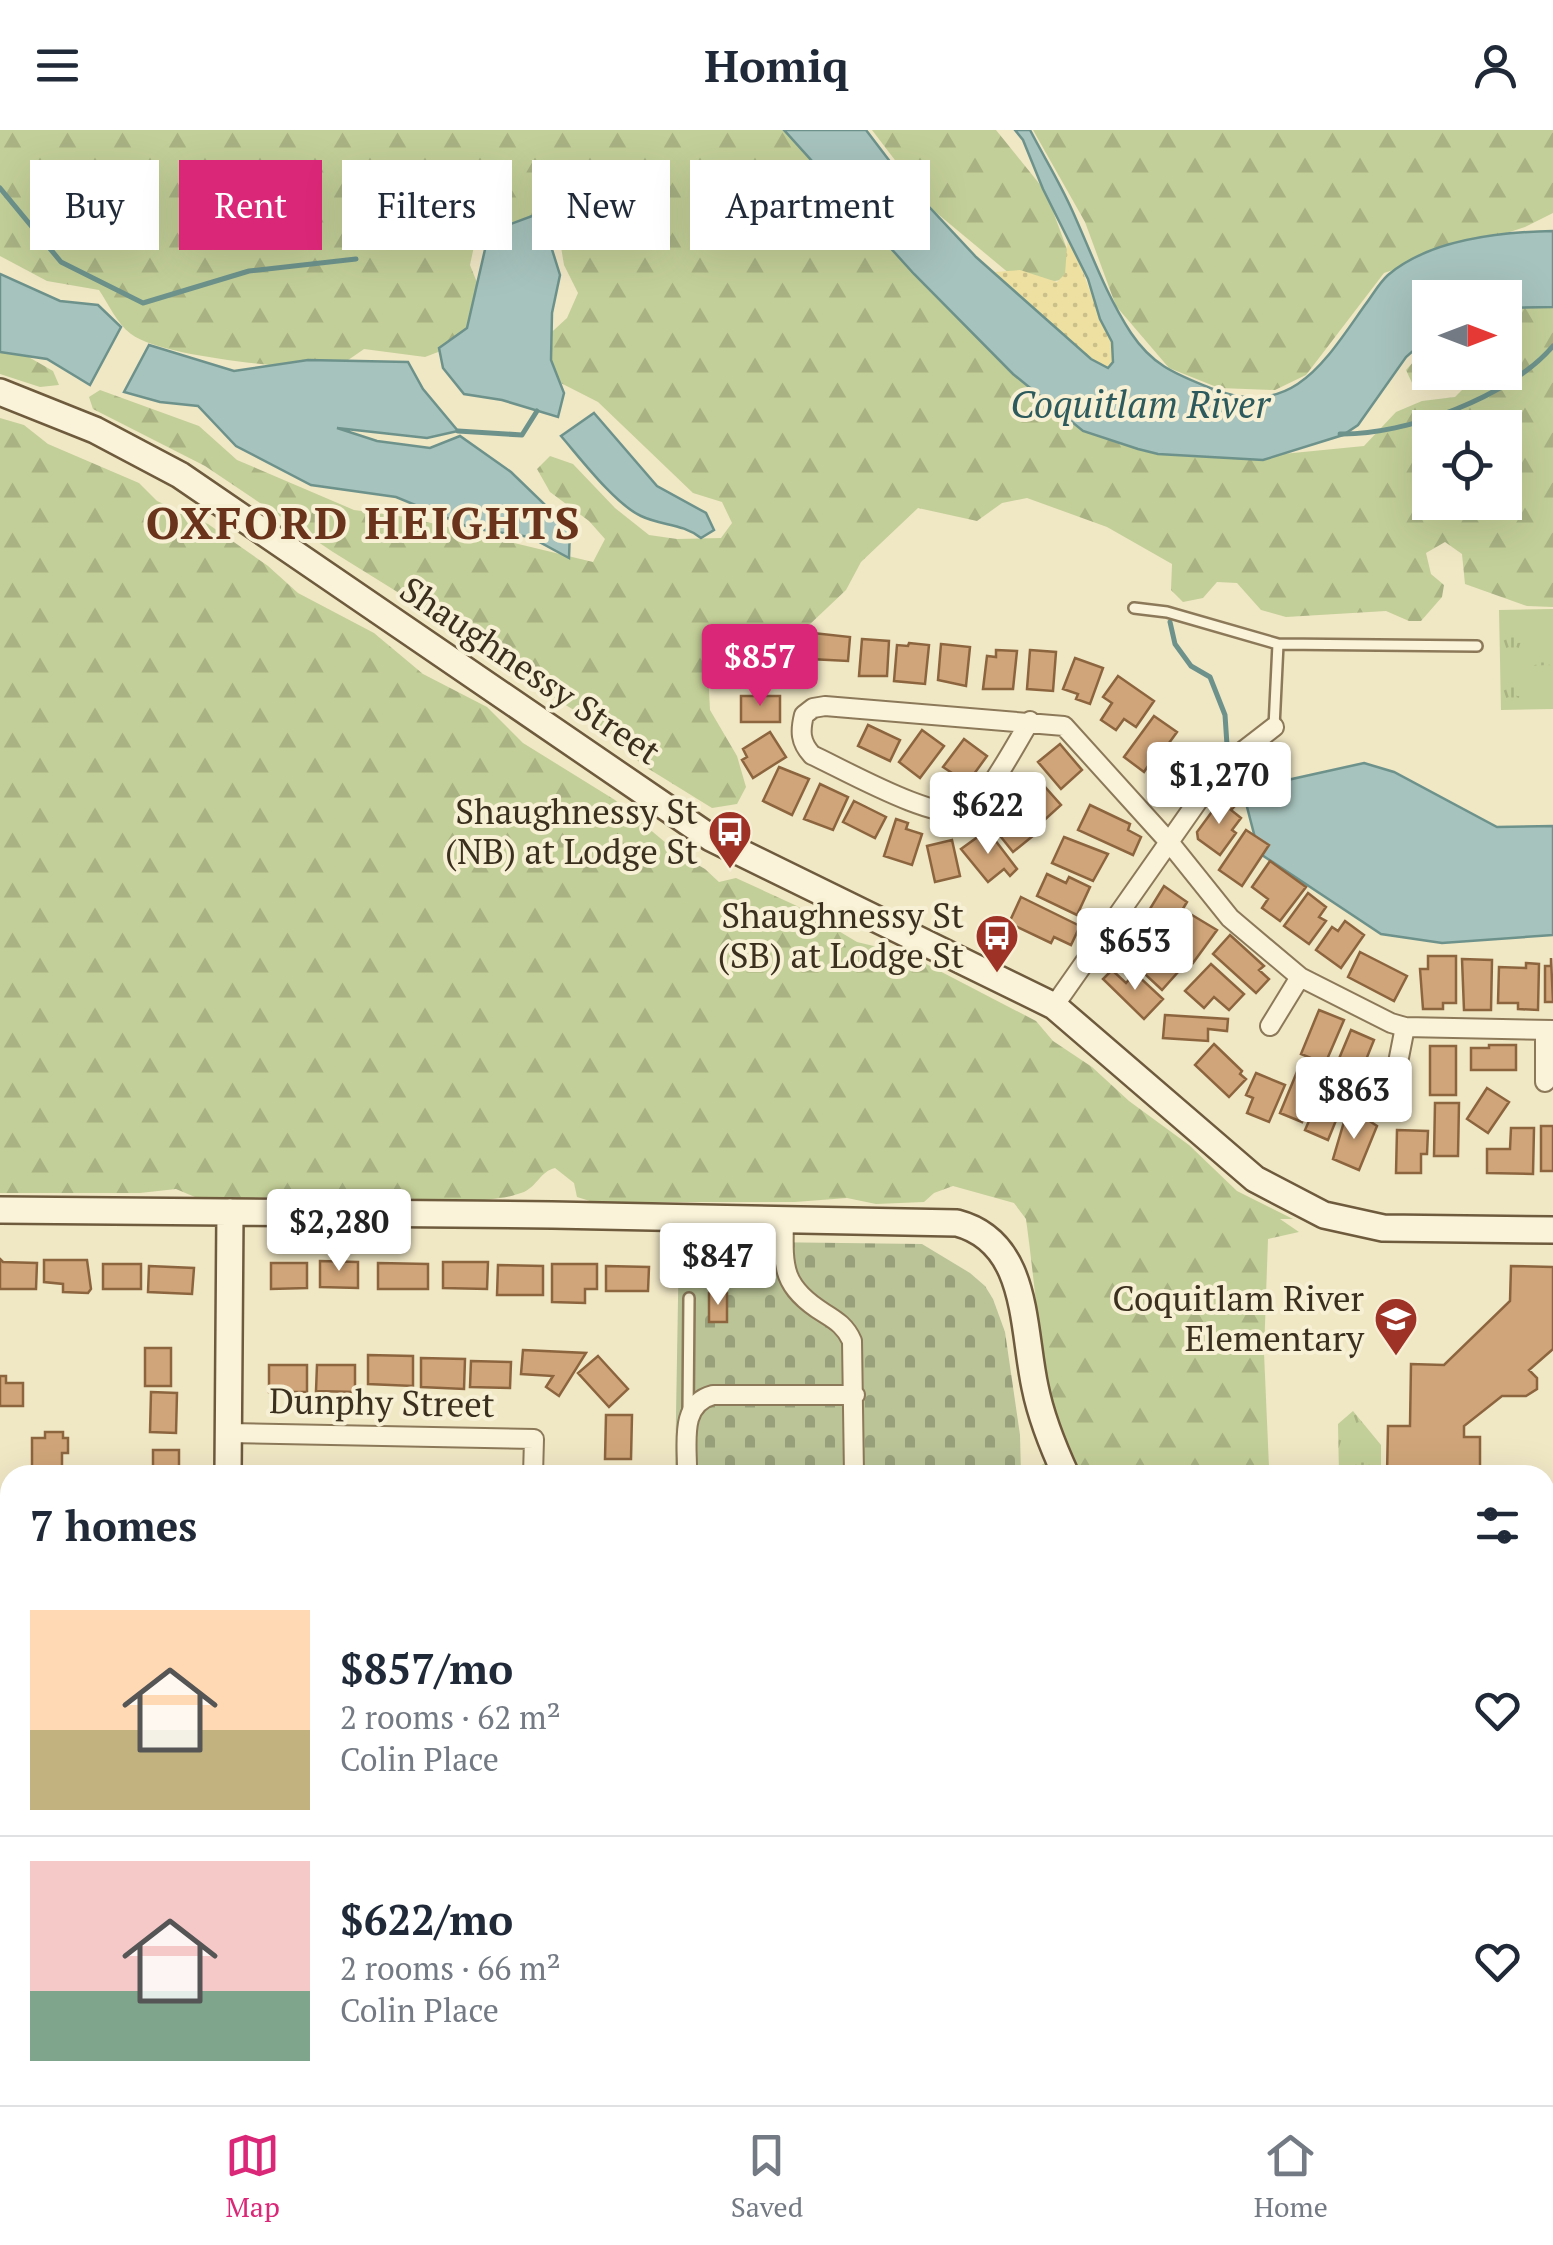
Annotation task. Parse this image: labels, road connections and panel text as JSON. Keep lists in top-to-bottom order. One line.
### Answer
{"streets":{"street":["Shaughnessy Street","Dunphy Street"]},"districts":["OXFORD HEIGHTS"],"water":["Coquitlam River"],"places":{"bus stop":["Shaughnessy St (NB) at Lodge St","Shaughnessy St (SB) at Lodge St"],"school or university":["Coquitlam River Elementary"]},"north":"right","page":{"header":"Homiq","chip":["Buy","Rent","Filters","New","Apartment"],"price":["$857","$1,270","$622","$653","$863","$2,280","$847"],"heading":"7 homes","list":[{"name":"$857/mo","note":"2 rooms · 62 m² · Colin Place"},{"name":"$622/mo","note":"2 rooms · 66 m² · Colin Place"}],"tabs":["Map","Saved","Home"]}}
